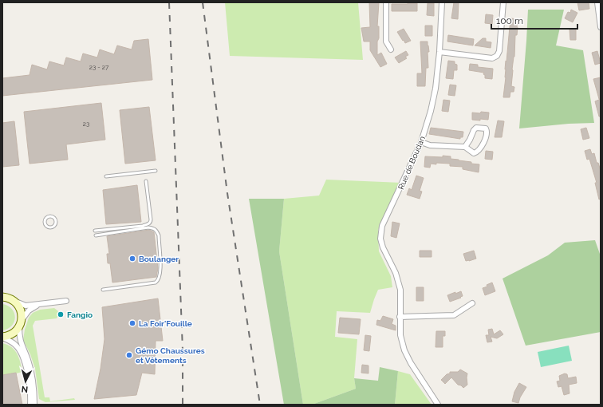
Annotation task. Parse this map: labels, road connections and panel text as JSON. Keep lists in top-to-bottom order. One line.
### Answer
{"streets":{"street":["Rue de Boudan"]},"places":["Boulanger","Fangio","La Foir'Fouille","Gémo Chaussures et Vêtements"],"house_numbers":["23 - 27","23"],"scale_bar":"100 m","north":"bottom"}
